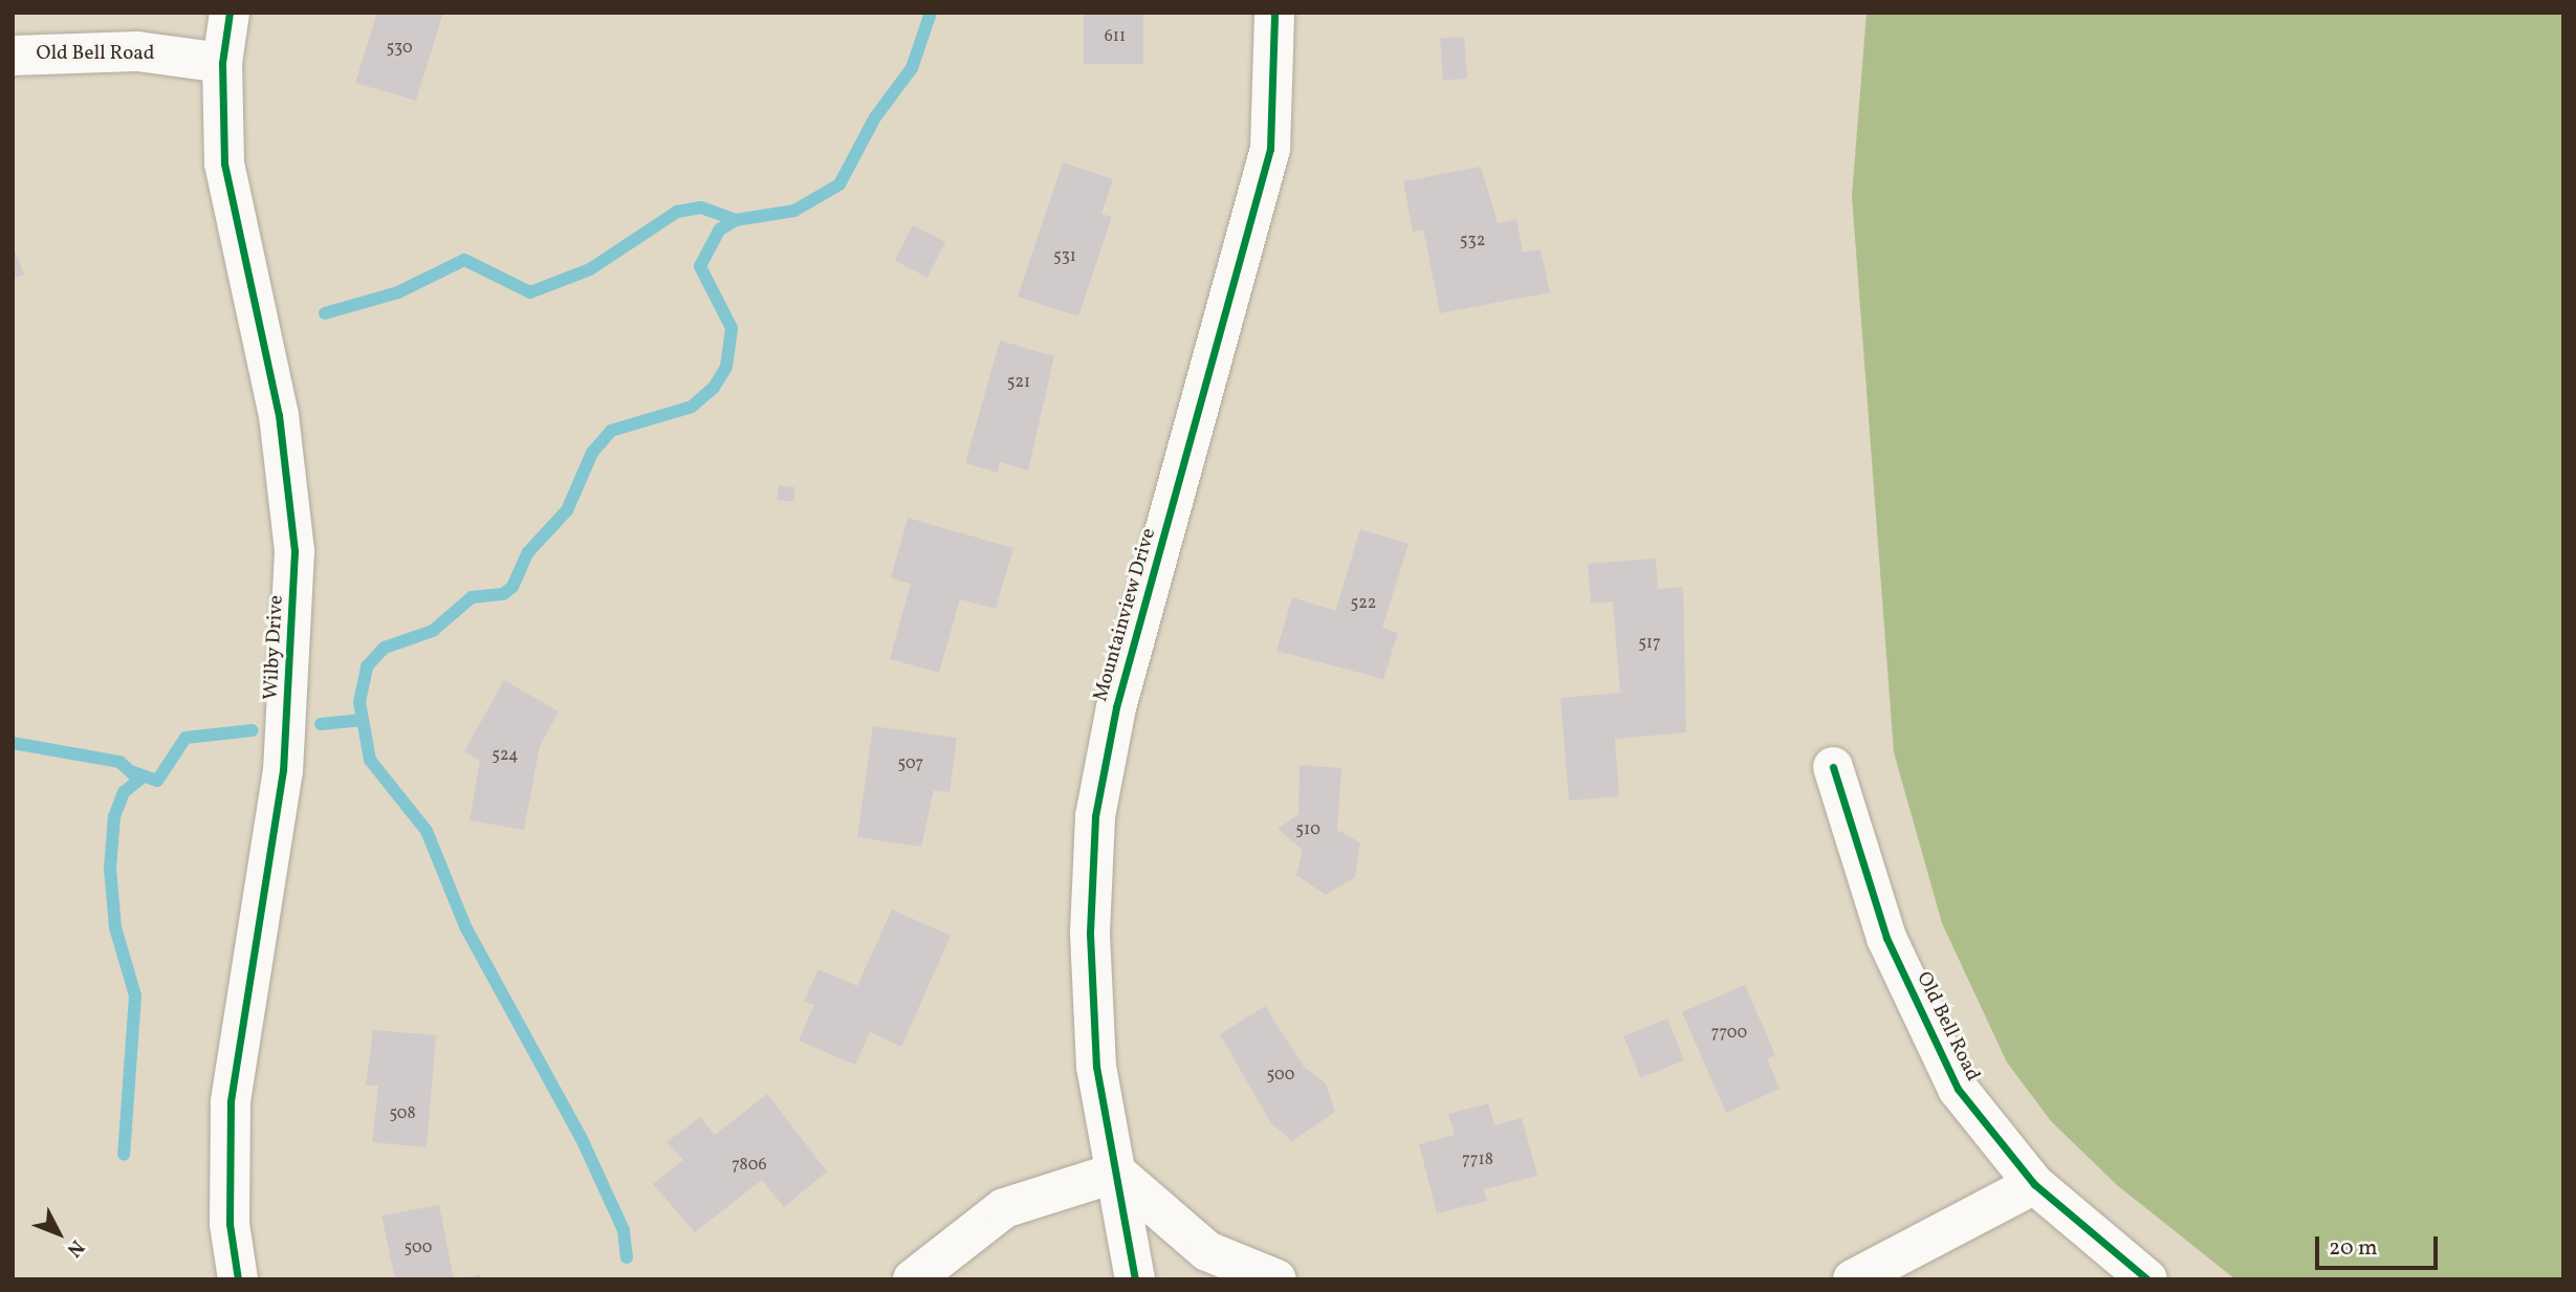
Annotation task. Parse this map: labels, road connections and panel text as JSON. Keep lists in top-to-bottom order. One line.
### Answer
{"streets":{"street":["Old Bell Road","Mountainview Drive","Wilby Drive"]},"crossings":[["Old Bell Road","Wilby Drive"]],"house_numbers":["611","530","532","531","521","522","517","524","507","510","7700","500","508","7718","7806","500"],"scale_bar":"20 m","north":"bottom right"}
